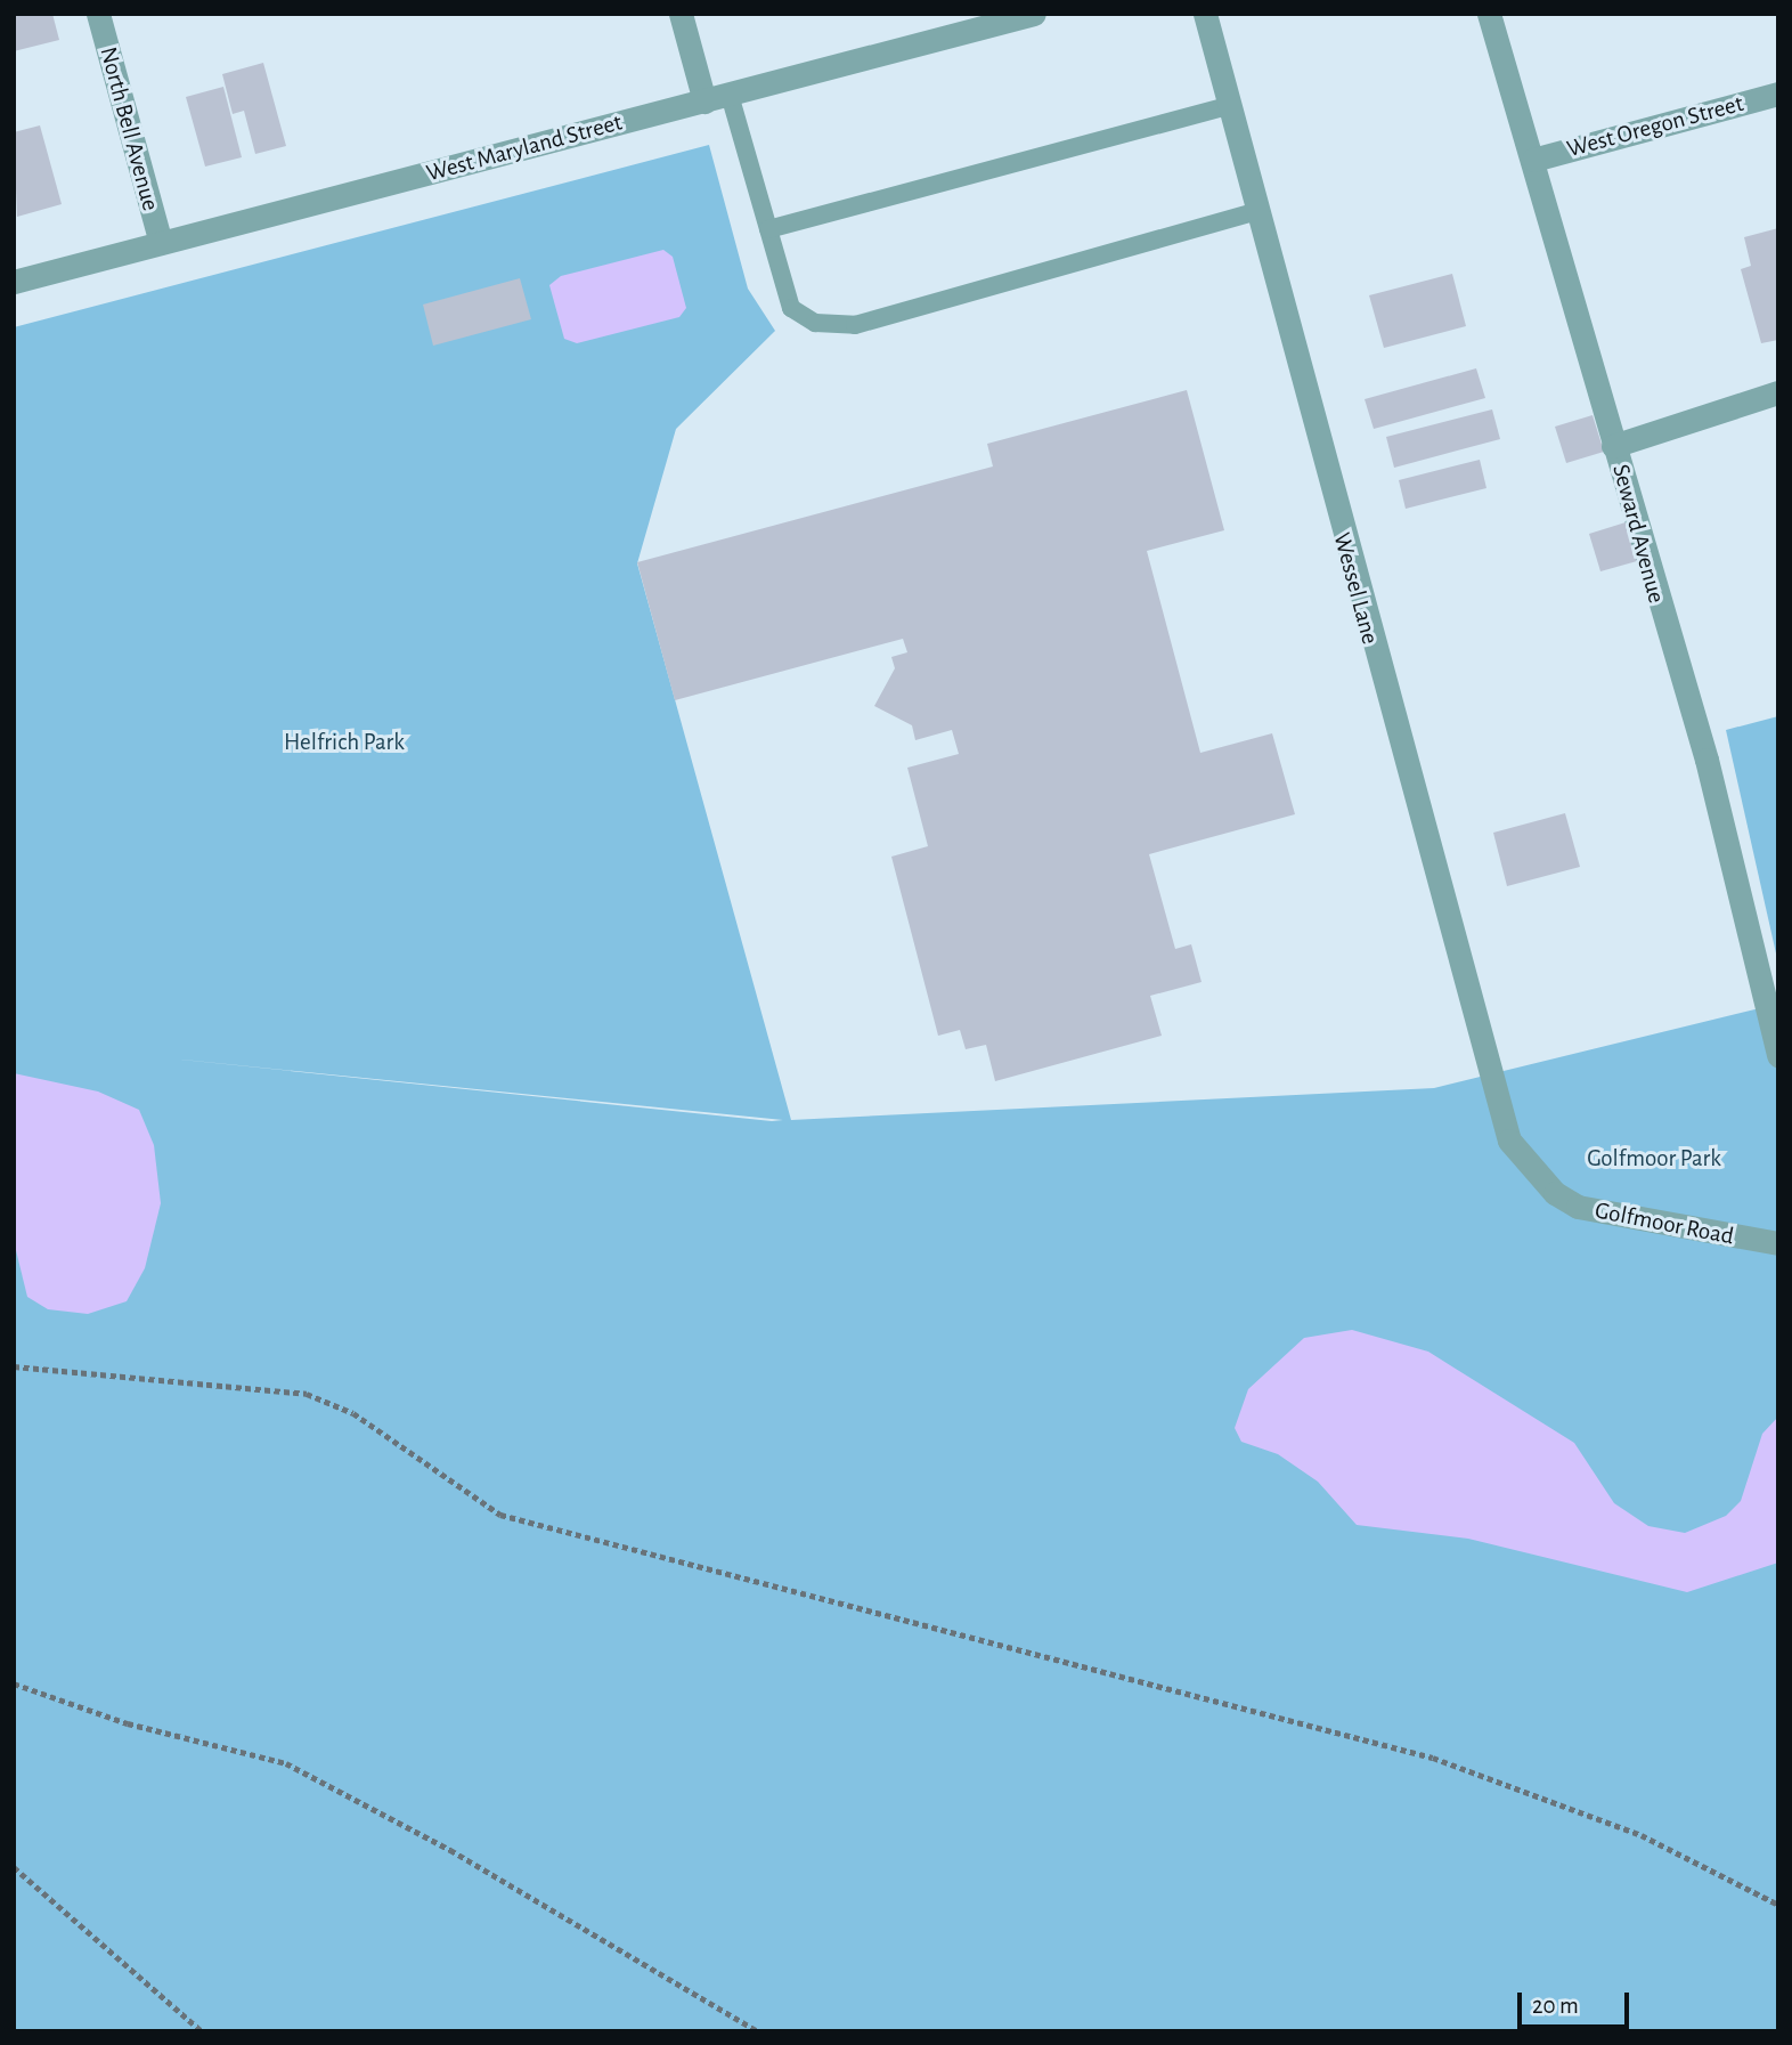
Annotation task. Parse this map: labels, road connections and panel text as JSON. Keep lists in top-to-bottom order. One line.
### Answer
{"streets":{"street":["West Oregon Street","North Bell Avenue","West Maryland Street","Seward Avenue","Wessel Lane","Golfmoor Road"]},"crossings":[["West Oregon Street","Seward Avenue"],["North Bell Avenue","West Maryland Street"],["Wessel Lane","Golfmoor Road"]],"parks":["Helfrich Park","Golfmoor Park"],"scale_bar":"20 m"}
